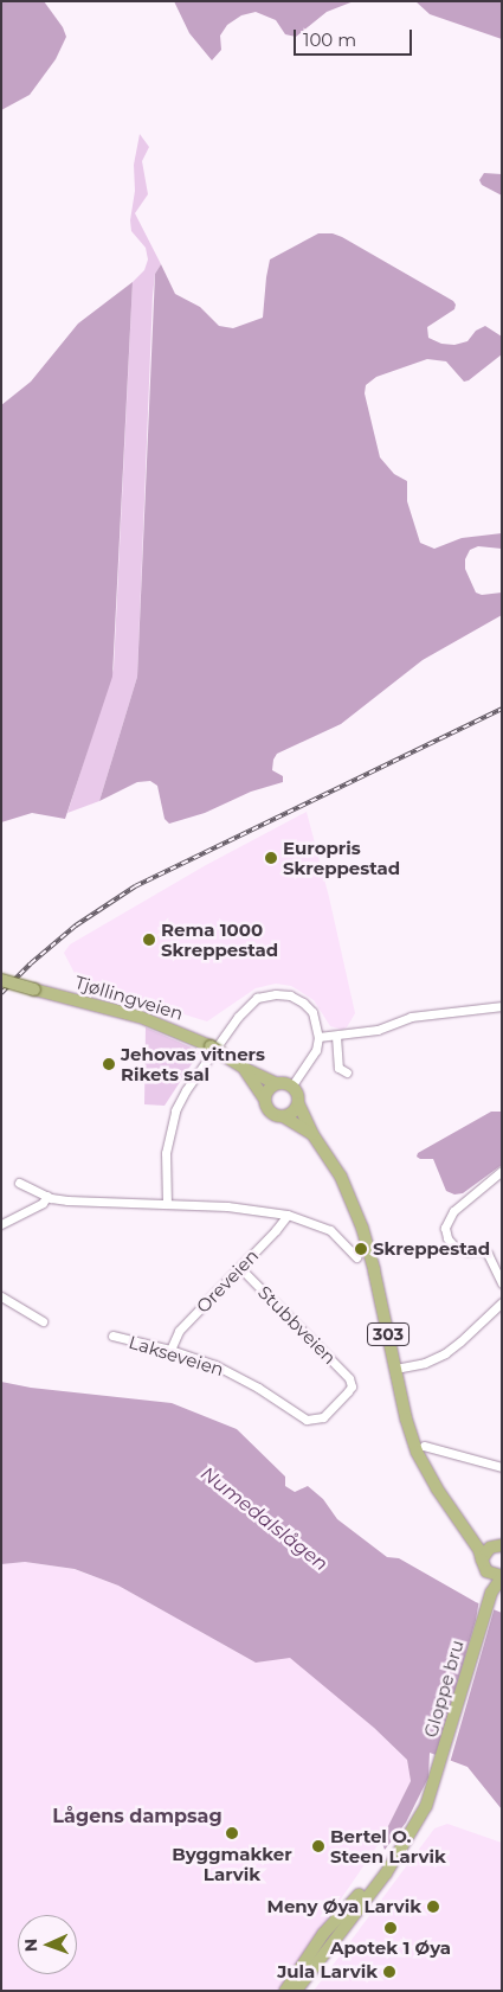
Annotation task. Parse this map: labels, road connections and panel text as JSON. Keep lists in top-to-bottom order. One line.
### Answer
{"streets":{"main road":["Tjøllingveien","303","Gloppe bru"],"street":["Oreveien","Stubbveien","Lakseveien"]},"crossings":[["Tjøllingveien","303"],["Oreveien","Stubbveien"],["Oreveien","Lakseveien"],["Stubbveien","Lakseveien"],["303","Gloppe bru"]],"districts":["Lågens dampsag"],"water":["Numedalslågen"],"places":["Europris Skreppestad","Rema 1000 Skreppestad","Jehovas vitners Rikets sal","Skreppestad","Byggmakker Larvik","Bertel O. Steen Larvik","Meny Øya Larvik","Apotek 1 Øya","Jula Larvik"],"scale_bar":"100 m","north":"left"}
